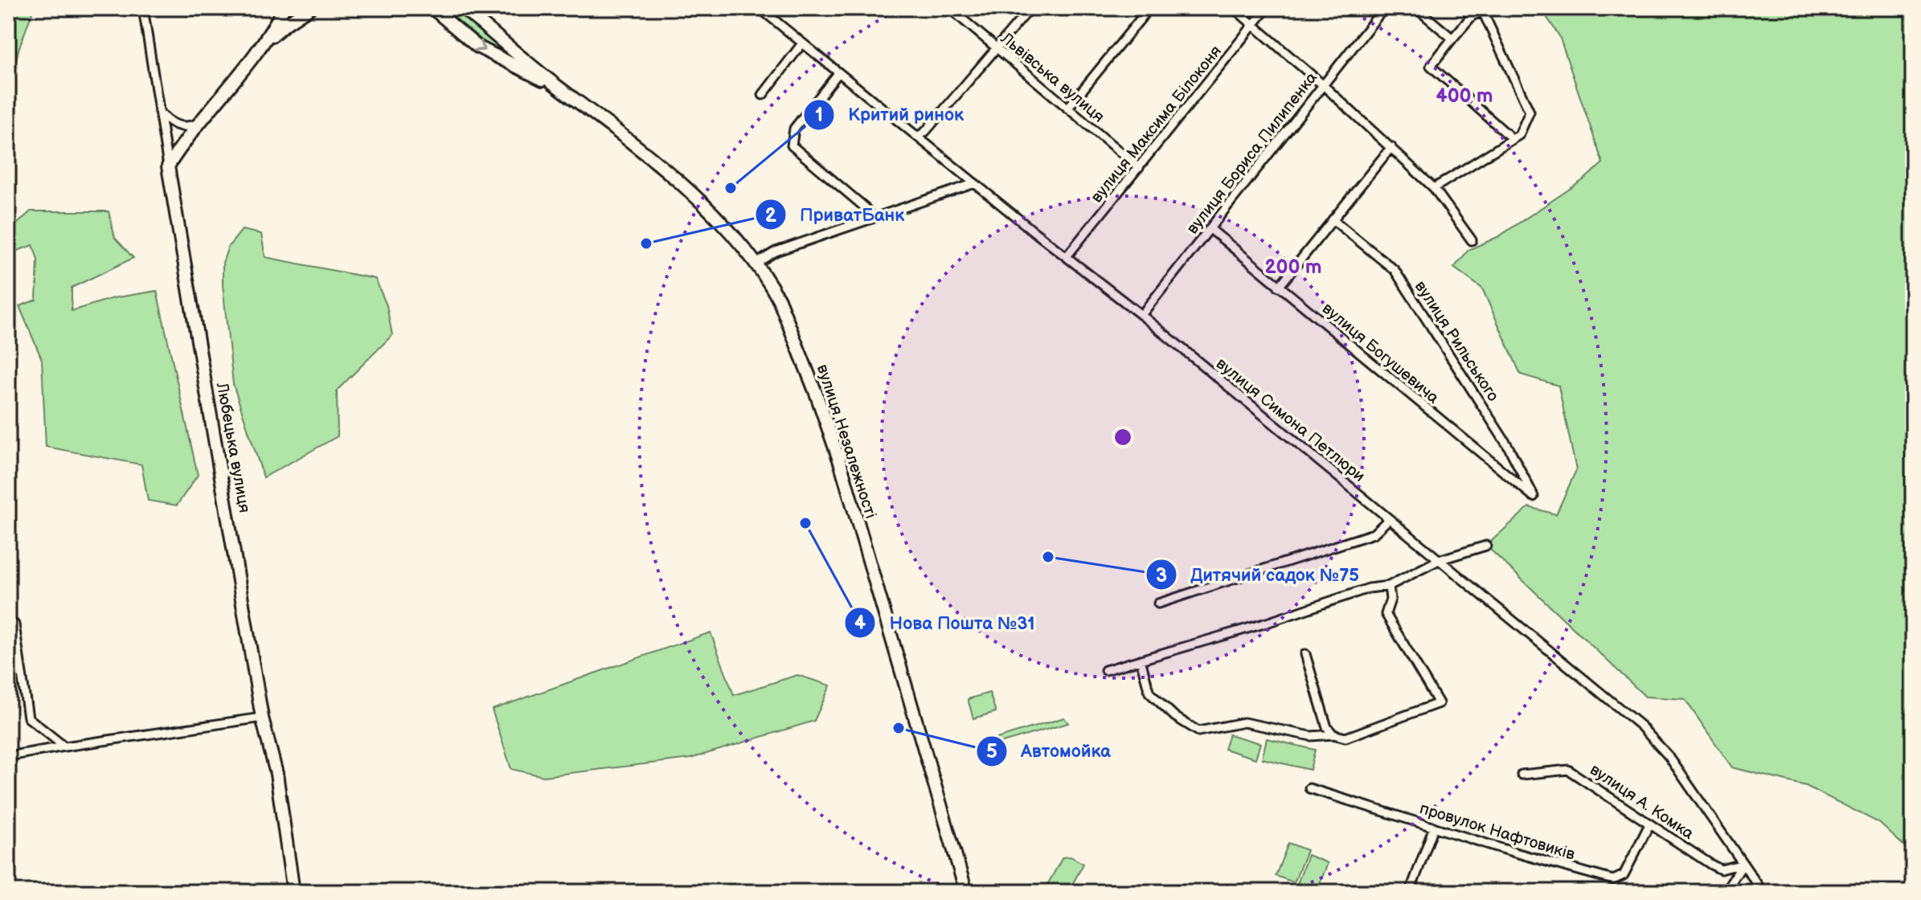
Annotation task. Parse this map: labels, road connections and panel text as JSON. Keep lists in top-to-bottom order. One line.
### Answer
{"streets":{"street":["Львівська вулиця","вулиця Максима Білоконя","вулиця Бориса Пилипенка","вулиця Рильського","вулиця Богушевича","вулиця Симона Петлюри","вулиця Незалежності","Любецька вулиця","вулиця А. Комка","провулок Нафтовиків"]},"crossings":[["Львівська вулиця","вулиця Максима Білоконя"],["вулиця Максима Білоконя","вулиця Симона Петлюри"],["вулиця Бориса Пилипенка","вулиця Богушевича"],["вулиця Бориса Пилипенка","вулиця Симона Петлюри"],["вулиця Рильського","вулиця Богушевича"],["вулиця Симона Петлюри","вулиця А. Комка"],["вулиця А. Комка","провулок Нафтовиків"]],"places":["Критий ринок","ПриватБанк","Нова Пошта №31","Дитячий садок №75","Автомойка"],"rings":["400 m","200 m"]}
